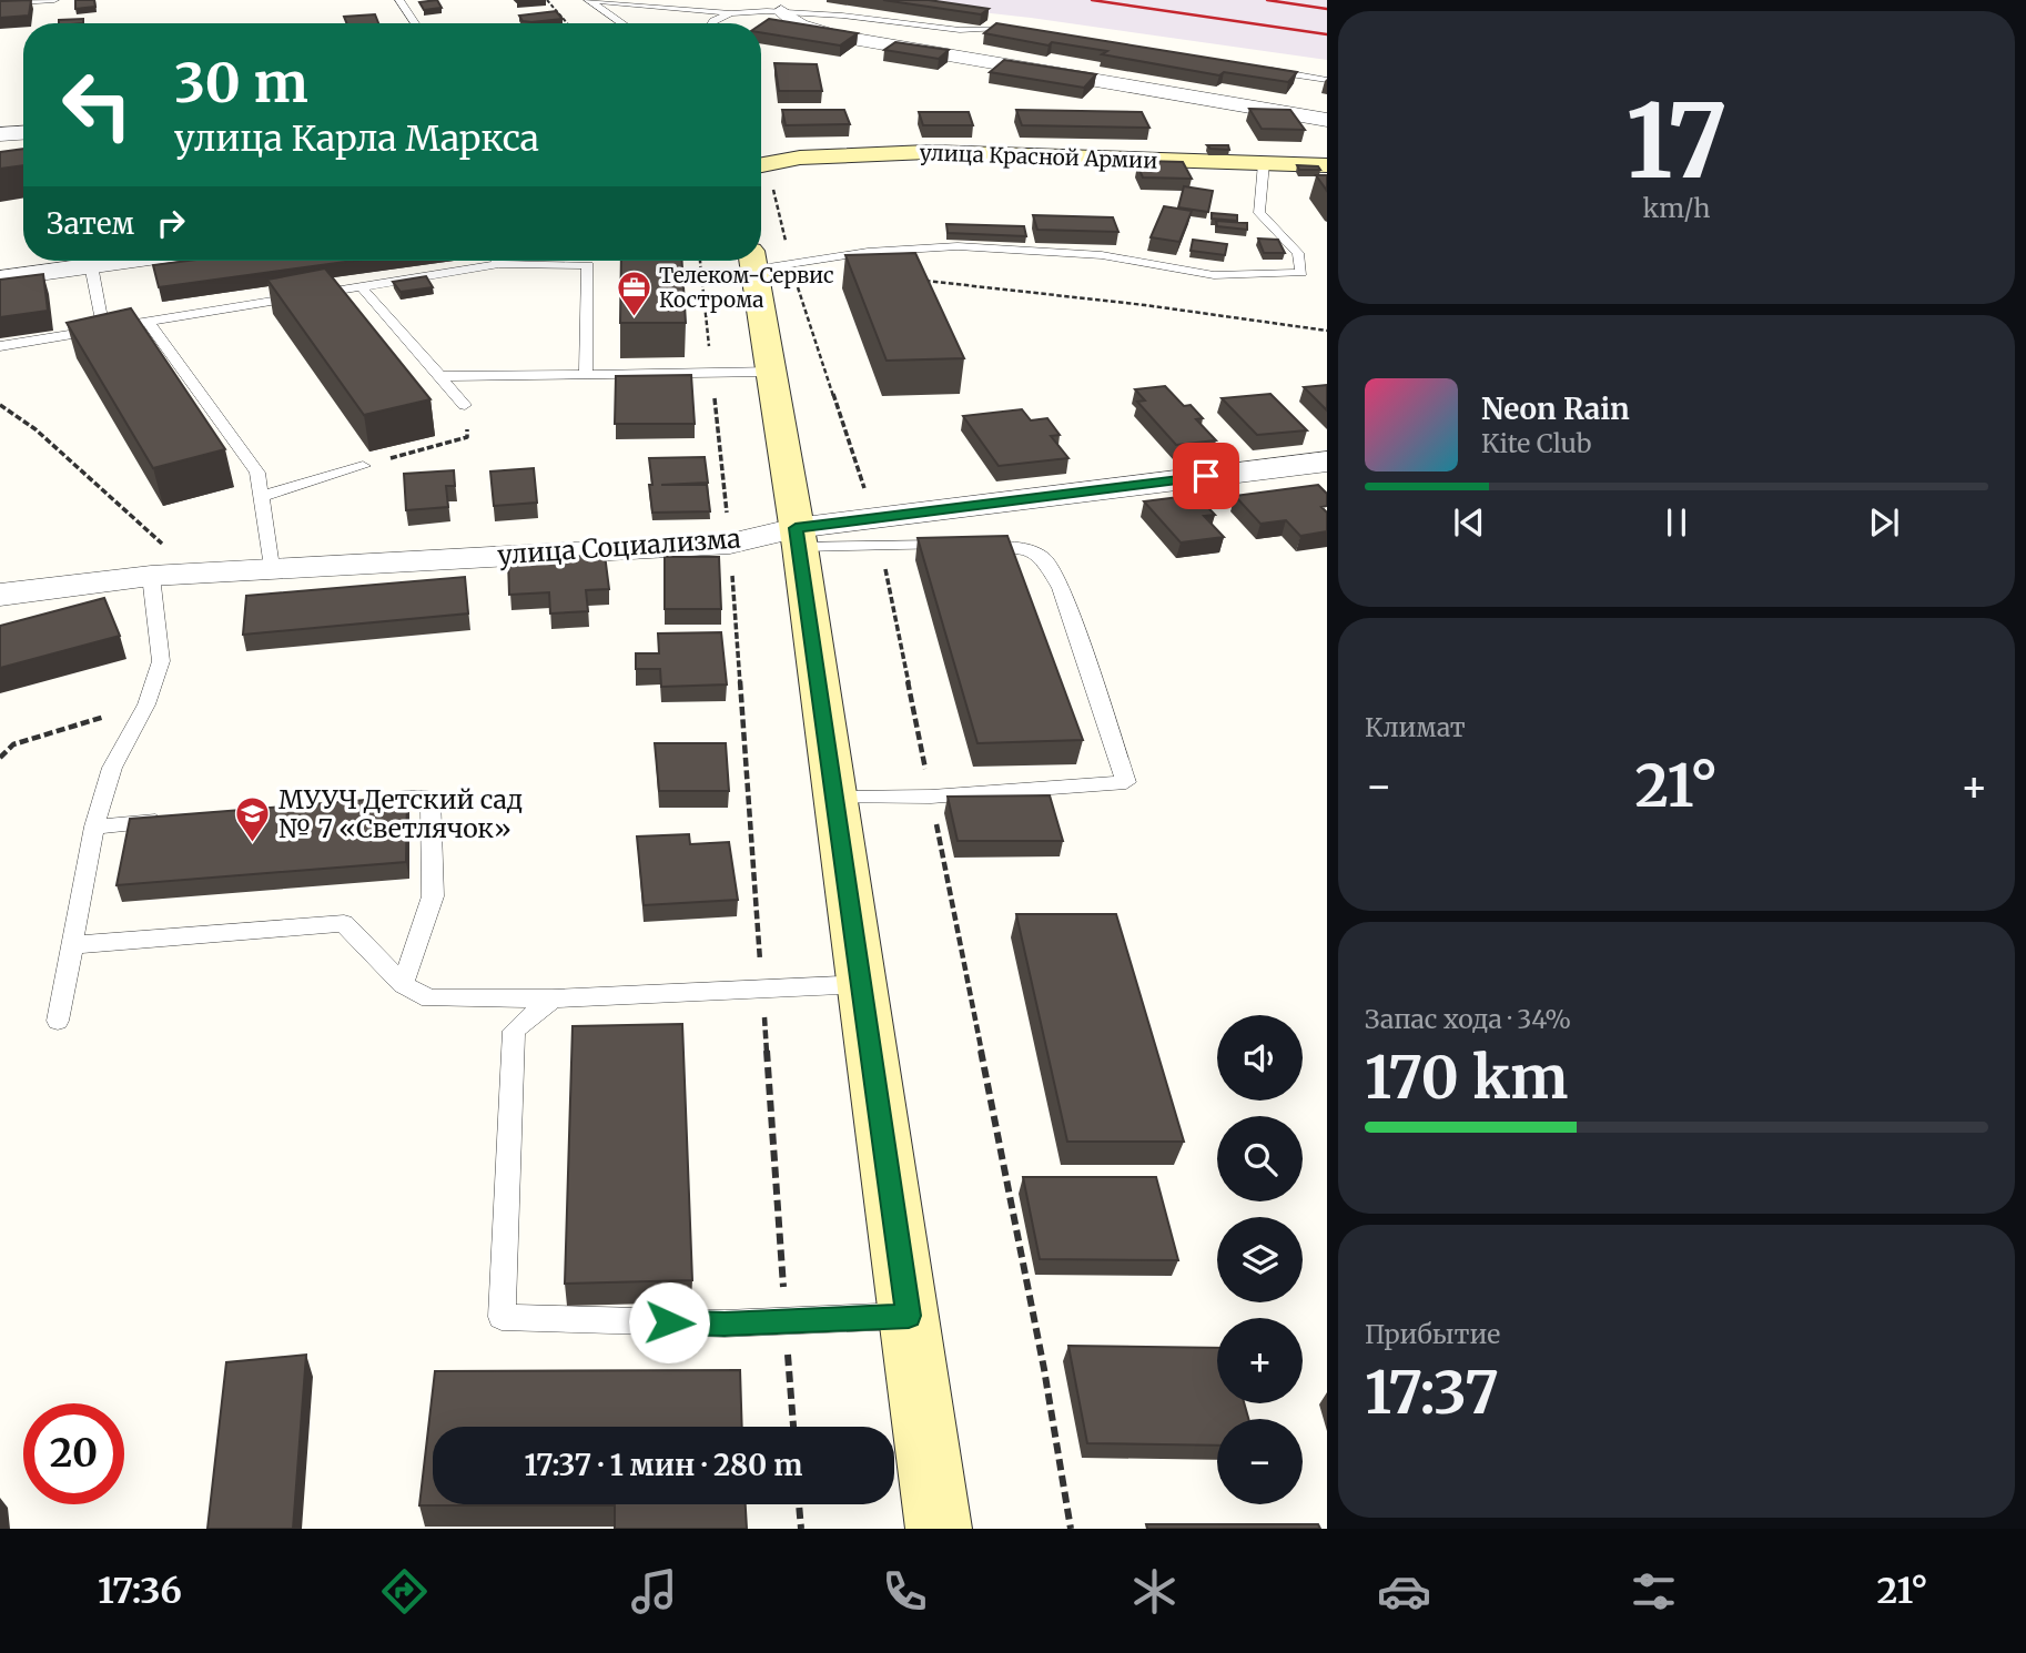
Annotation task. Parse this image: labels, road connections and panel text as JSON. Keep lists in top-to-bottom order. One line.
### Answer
{"streets":{"main road":["улица Красной Армии"],"street":["улица Социализма"]},"places":{"office":["Телеком-Сервис Кострома"],"school or university":["МУУЧ Детский сад № 7 «Светлячок»"]},"page":{"tile":[["17","km/h"],"Климат",["Запас хода · 34%","170 km"],["Прибытие","17:37"]],"turn":["30 m","улица Карла Маркса"],"then":"Затем","song":["Neon Rain","Kite Club"],"heat":["−","21°","+"],"map_buttons":["+","−"],"limit":"20","trip":"17:37 · 1 мин · 280 m","tabs":["17:36","21°"]}}
